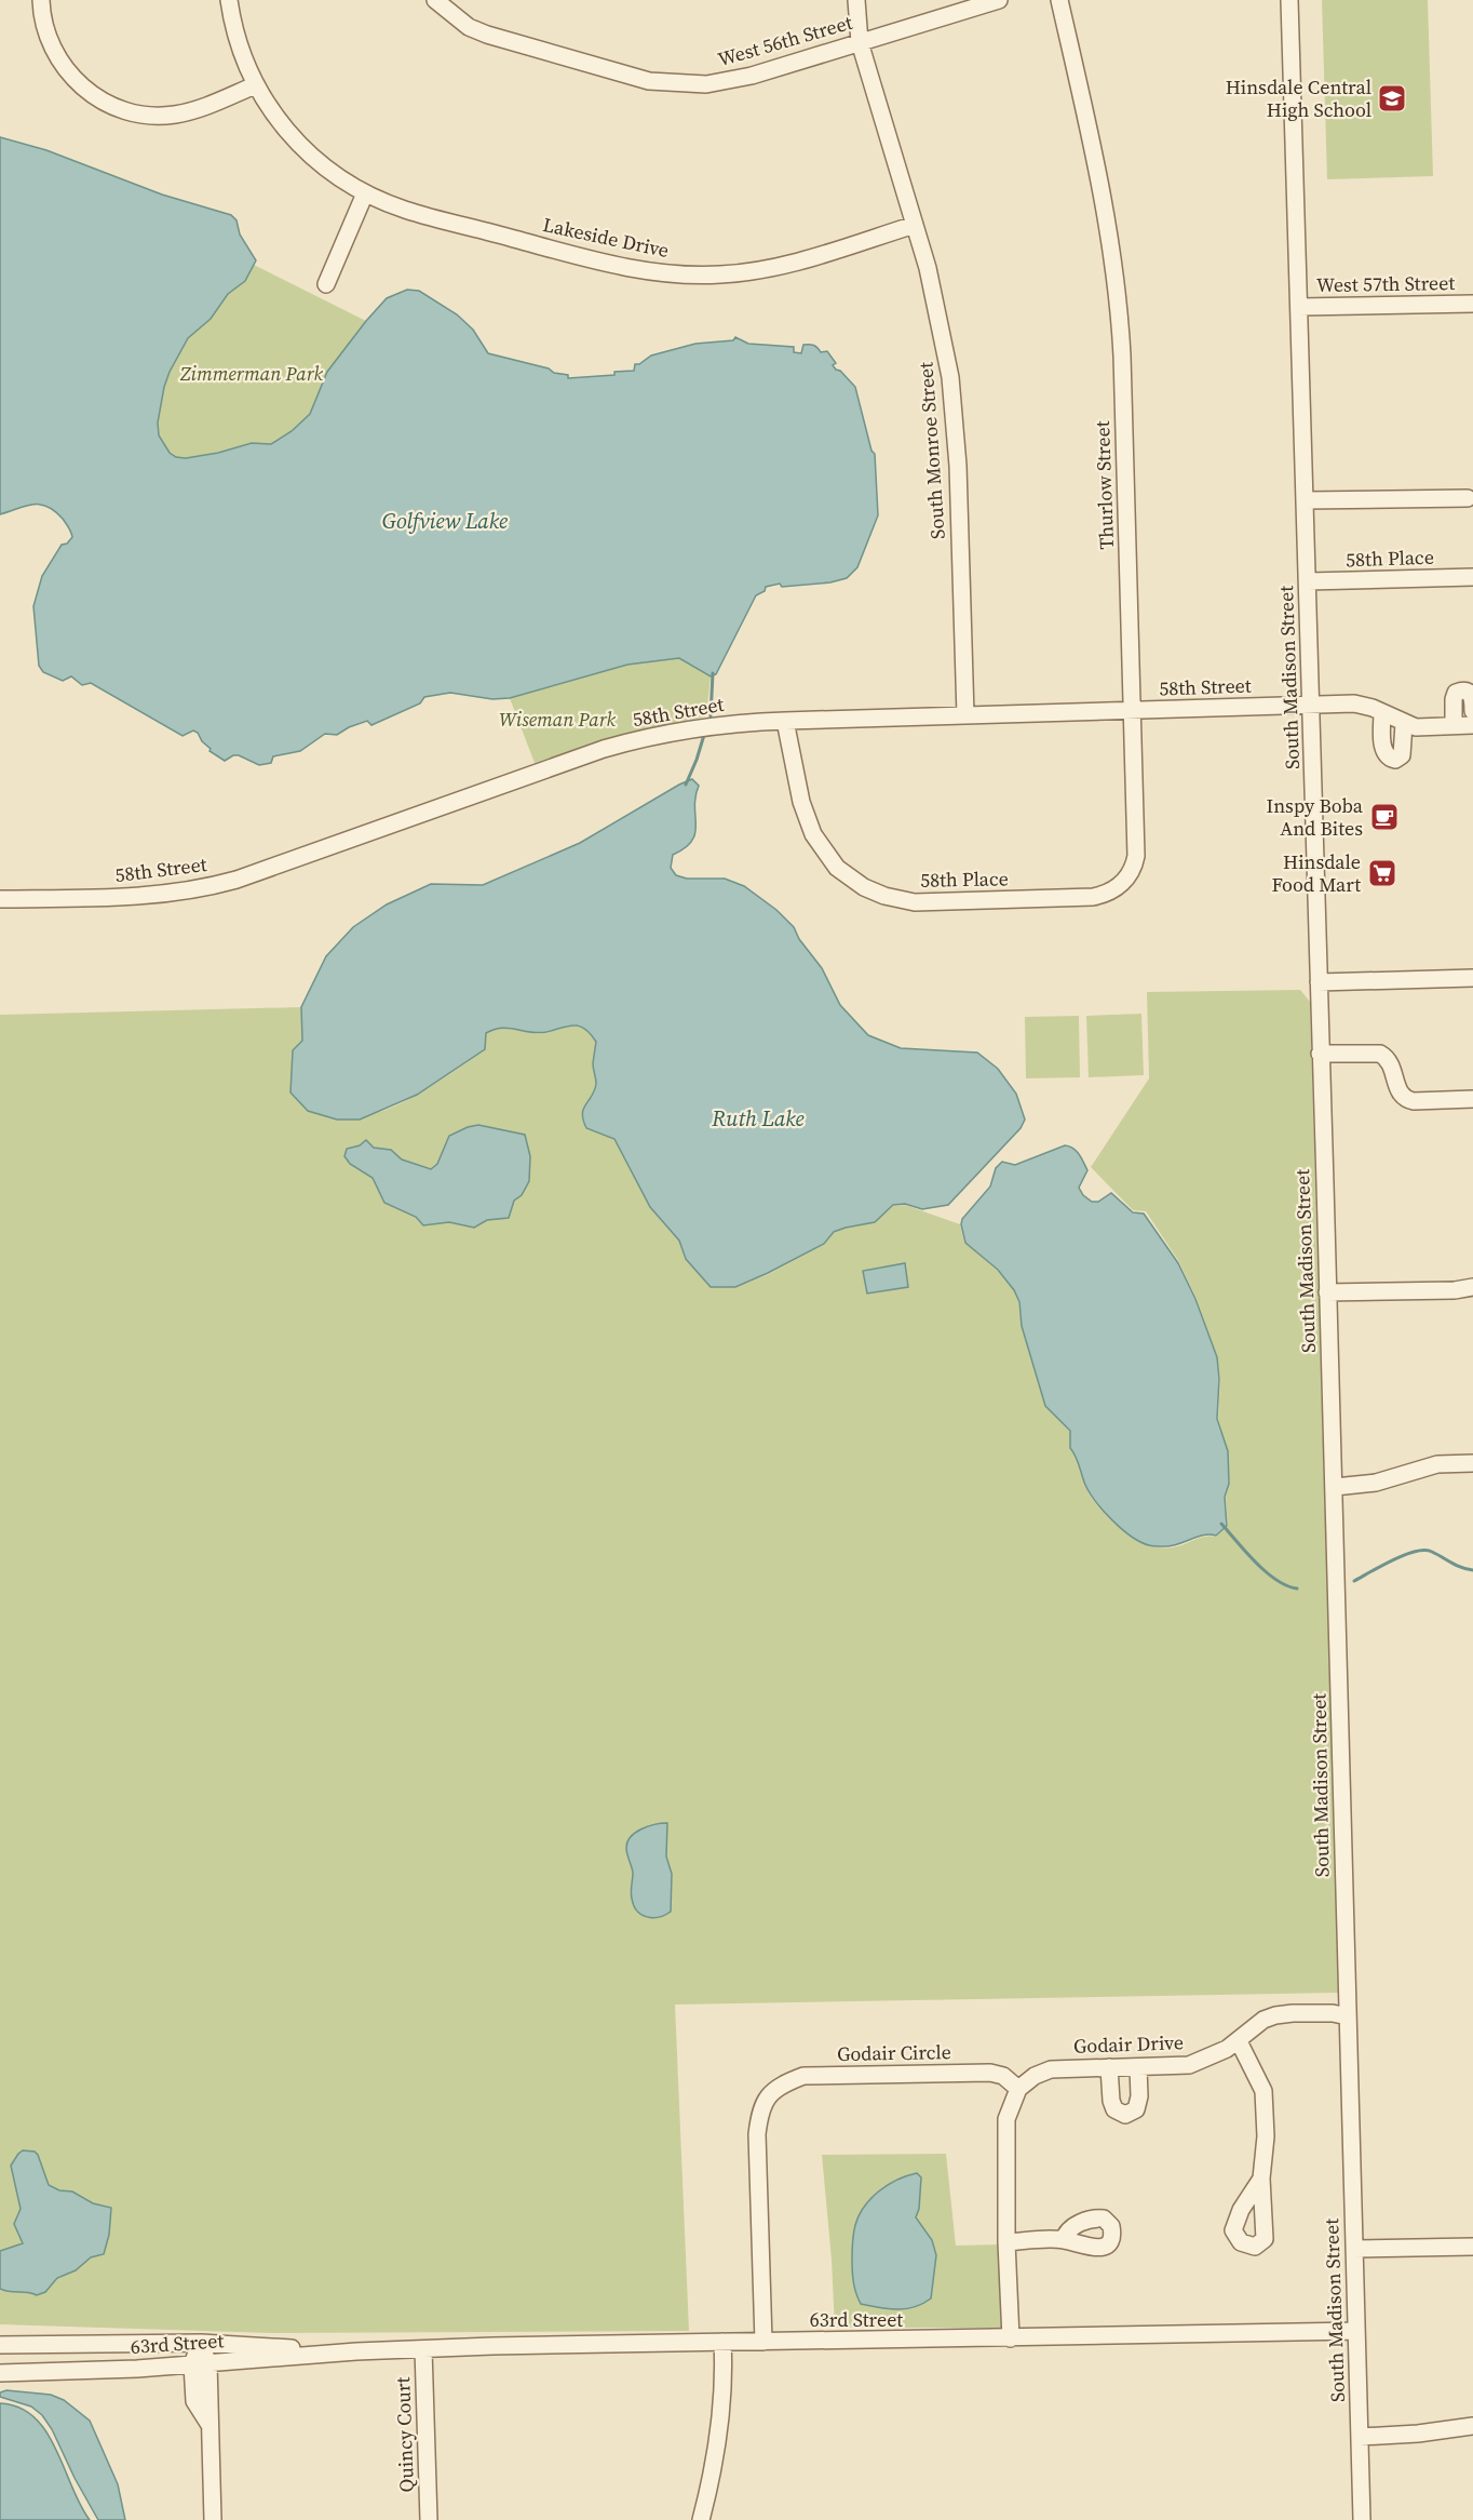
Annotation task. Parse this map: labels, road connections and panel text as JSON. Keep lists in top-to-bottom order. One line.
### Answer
{"streets":{"street":["West 56th Street","Lakeside Drive","West 57th Street","South Monroe Street","Thurlow Street","58th Place","South Madison Street","58th Street","Godair Drive","Godair Circle","63rd Street","Quincy Court"]},"crossings":[["West 56th Street","South Monroe Street"],["Lakeside Drive","South Monroe Street"],["West 57th Street","South Madison Street"],["South Monroe Street","58th Street"],["Thurlow Street","58th Place"],["Thurlow Street","58th Street"],["58th Place","South Madison Street"],["58th Place","58th Street"],["South Madison Street","58th Street"],["South Madison Street","Godair Drive"],["South Madison Street","63rd Street"],["Godair Drive","Godair Circle"],["Godair Circle","63rd Street"],["63rd Street","Quincy Court"]],"water":["Golfview Lake","Ruth Lake"],"parks":["Zimmerman Park","Wiseman Park"],"places":{"school or university":["Hinsdale Central High School"],"cafe":["Inspy Boba And Bites"],"supermarket":["Hinsdale Food Mart"]}}
